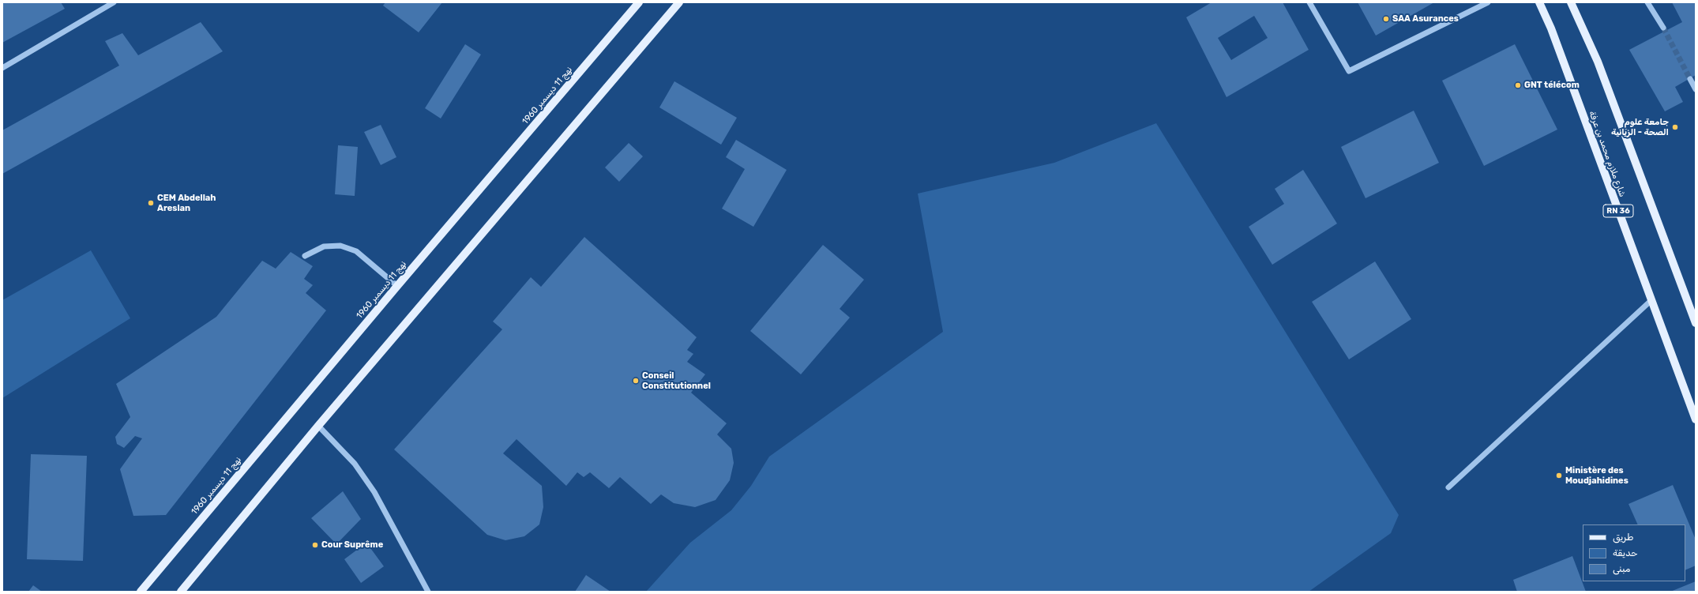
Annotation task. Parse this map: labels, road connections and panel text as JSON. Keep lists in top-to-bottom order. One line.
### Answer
{"streets":{"main road":["نهج 11 ديسمبر 1960","شارع ملازم محمد بن عرفة","RN 36"]},"places":["SAA Asurances","GNT télécom","جامعة علوم الصحة - الزيانية","CEM Abdellah Areslan","Conseil Constitutionnel","Ministère des Moudjahidines","Cour Suprême"],"legend":["طريق","حديقة","مبنى"]}
